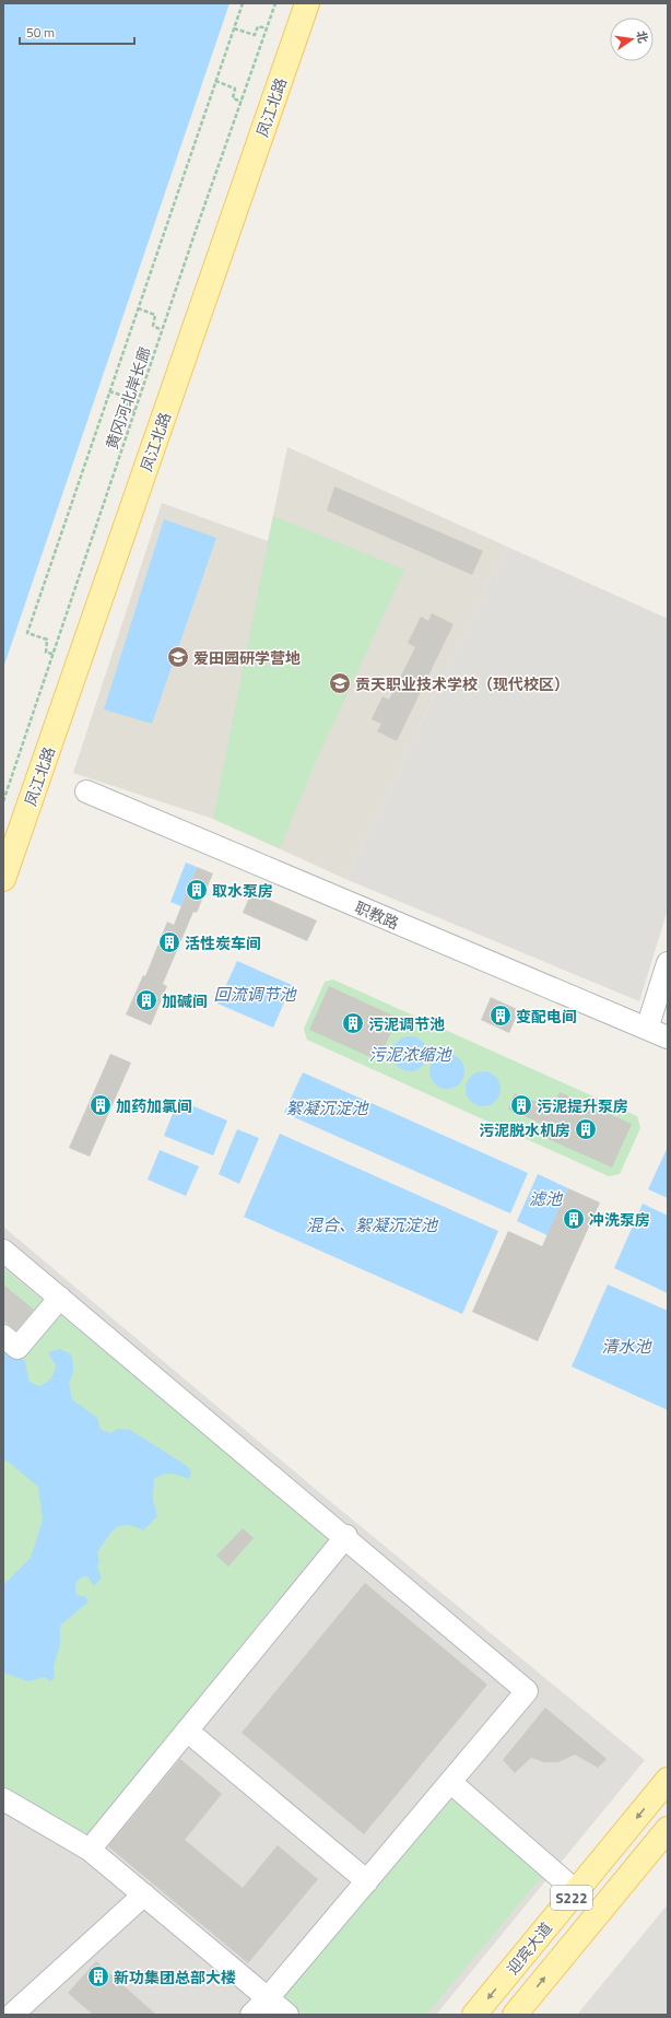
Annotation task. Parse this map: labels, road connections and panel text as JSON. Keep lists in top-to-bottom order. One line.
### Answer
{"streets":{"main road":["凤江北路","S222","迎宾大道"],"street":["职教路"],"path":["黄冈河北岸长廊"]},"water":["回流调节池","污泥浓缩池","絮凝沉淀池","滤池","混合、絮凝沉淀池","清水池"],"places":{"school or university":["爱田园研学营地","贡天职业技术学校（现代校区）"],"building":["取水泵房","活性炭车间","加碱间","变配电间","污泥调节池","加药加氯间","污泥提升泵房","污泥脱水机房","冲洗泵房","新功集团总部大楼"]},"scale_bar":"50 m","north":"right"}
